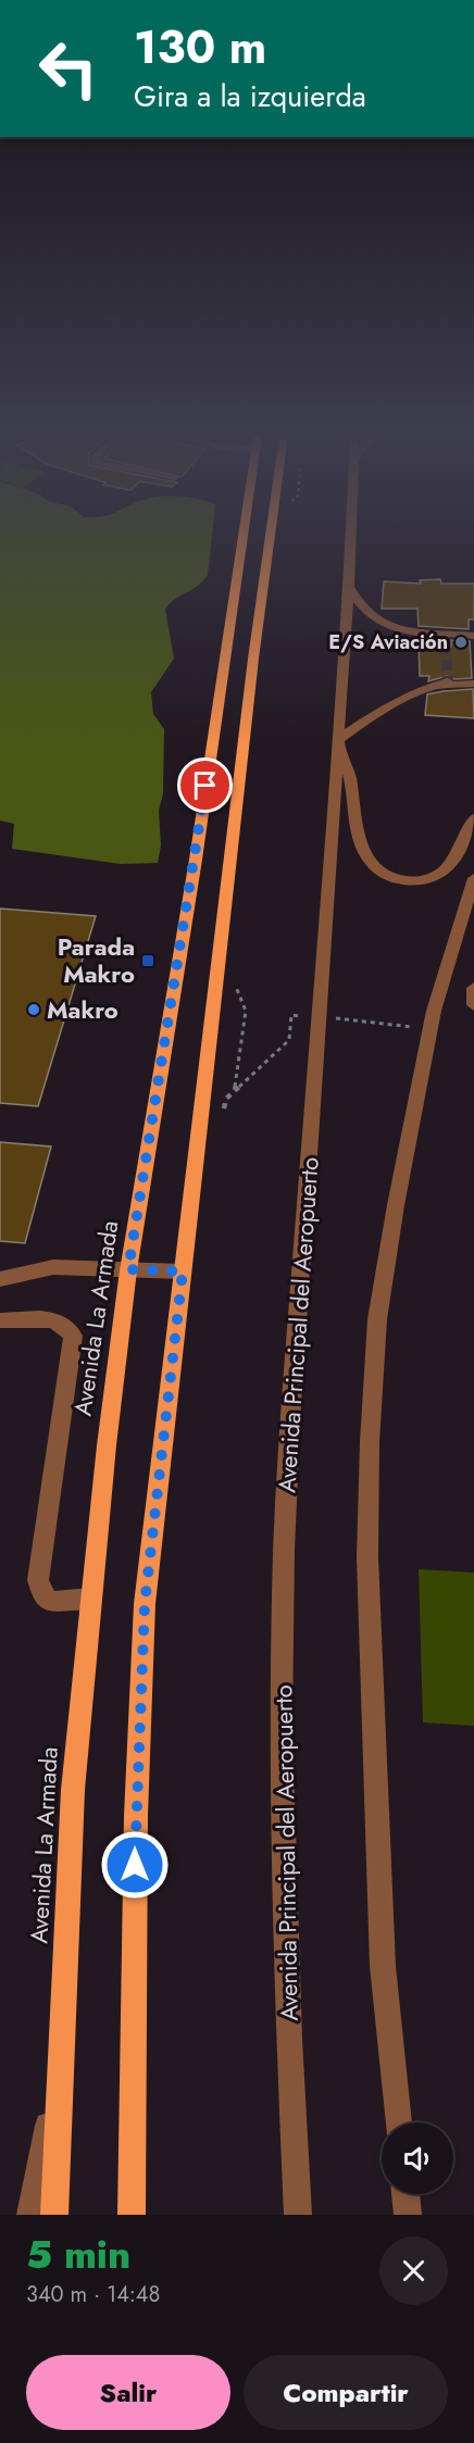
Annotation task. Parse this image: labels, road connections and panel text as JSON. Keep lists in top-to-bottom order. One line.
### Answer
{"streets":{"main road":["Avenida La Armada"],"street":["Avenida Principal del Aeropuerto"]},"places":{"other":["E/S Aviación","Makro"],"transit":["Parada Makro"]},"page":{"turn":["130 m","Gira a la izquierda"],"heading":["5 min","340 m · 14:48"],"buttons":["Salir","Compartir"]}}
